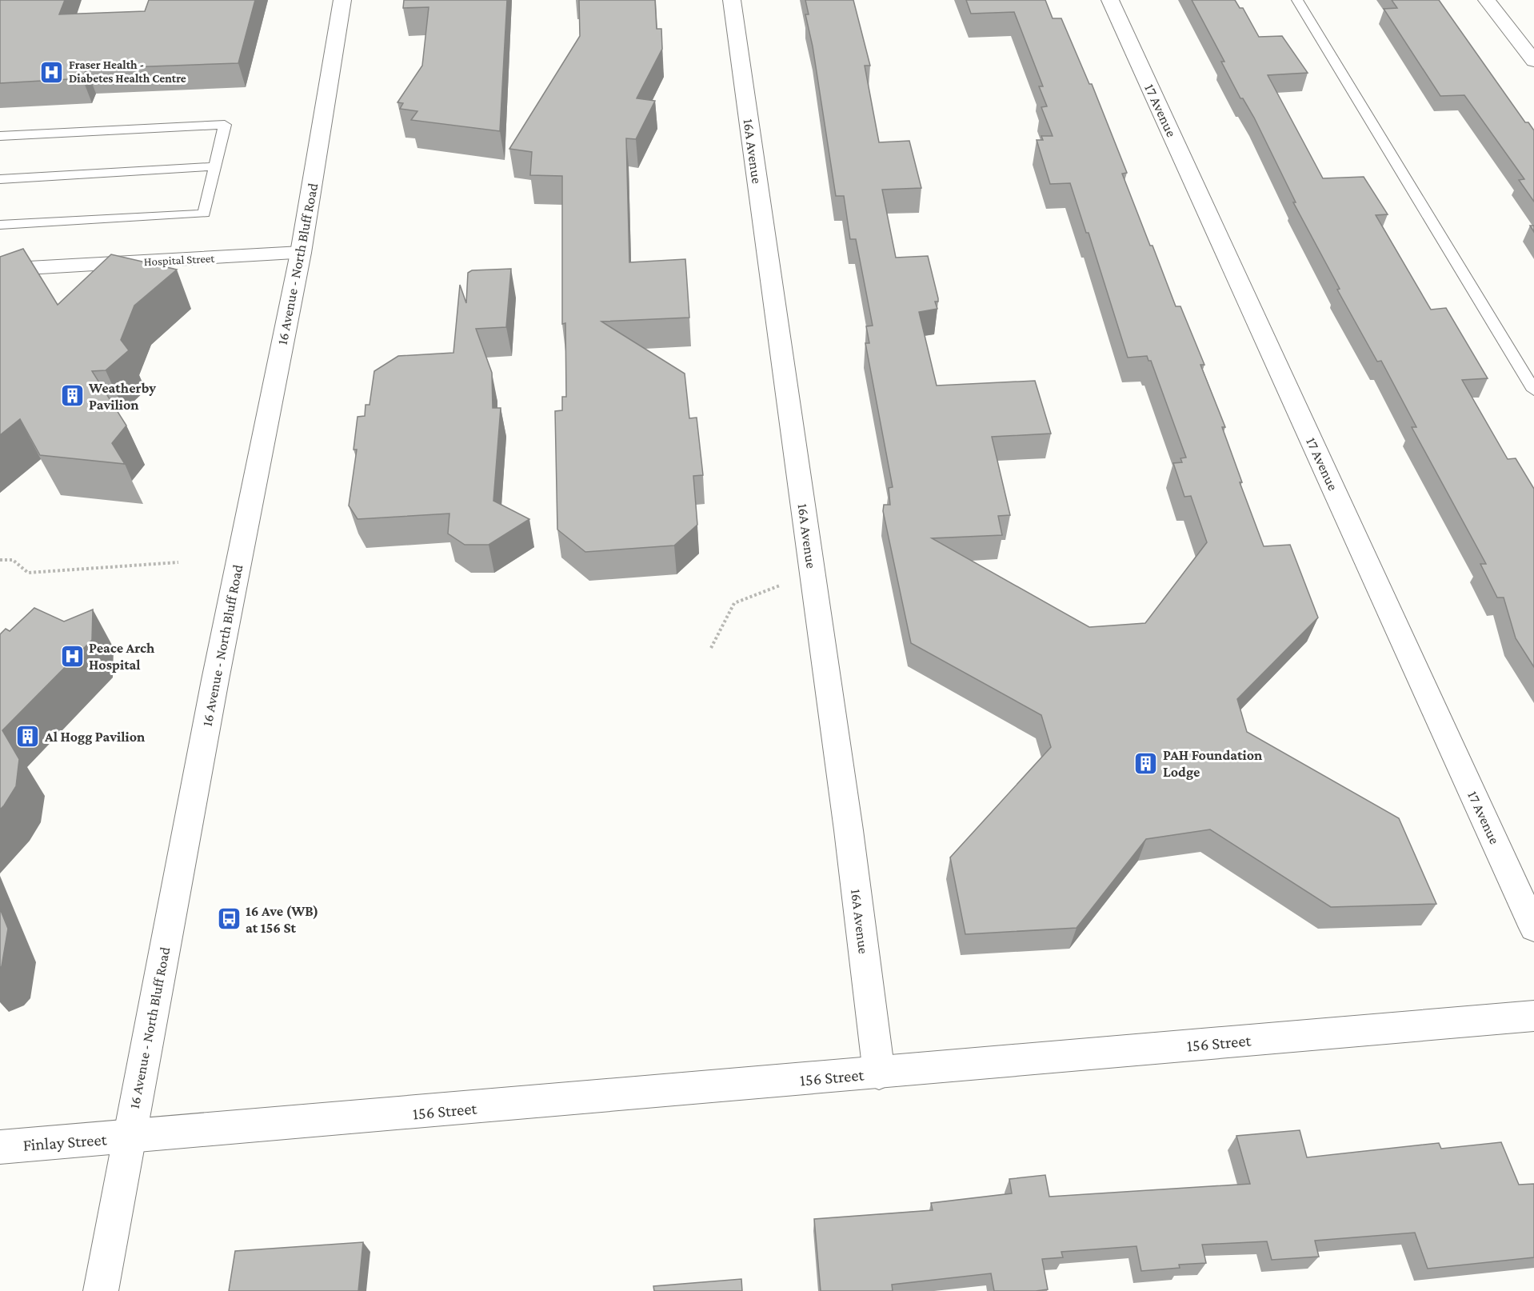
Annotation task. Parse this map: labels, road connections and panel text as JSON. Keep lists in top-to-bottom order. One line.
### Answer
{"streets":{"street":["17 Avenue","16A Avenue","Hospital Street","16 Avenue - North Bluff Road","156 Street","Finlay Street"]},"crossings":[["16A Avenue","156 Street"],["Hospital Street","16 Avenue - North Bluff Road"],["16 Avenue - North Bluff Road","156 Street"],["16 Avenue - North Bluff Road","Finlay Street"],["156 Street","Finlay Street"]],"places":{"hospital":["Fraser Health - Diabetes Health Centre","Peace Arch Hospital"],"building":["Weatherby Pavilion","Al Hogg Pavilion","PAH Foundation Lodge"],"bus stop":["16 Ave (WB) at 156 St"]}}
